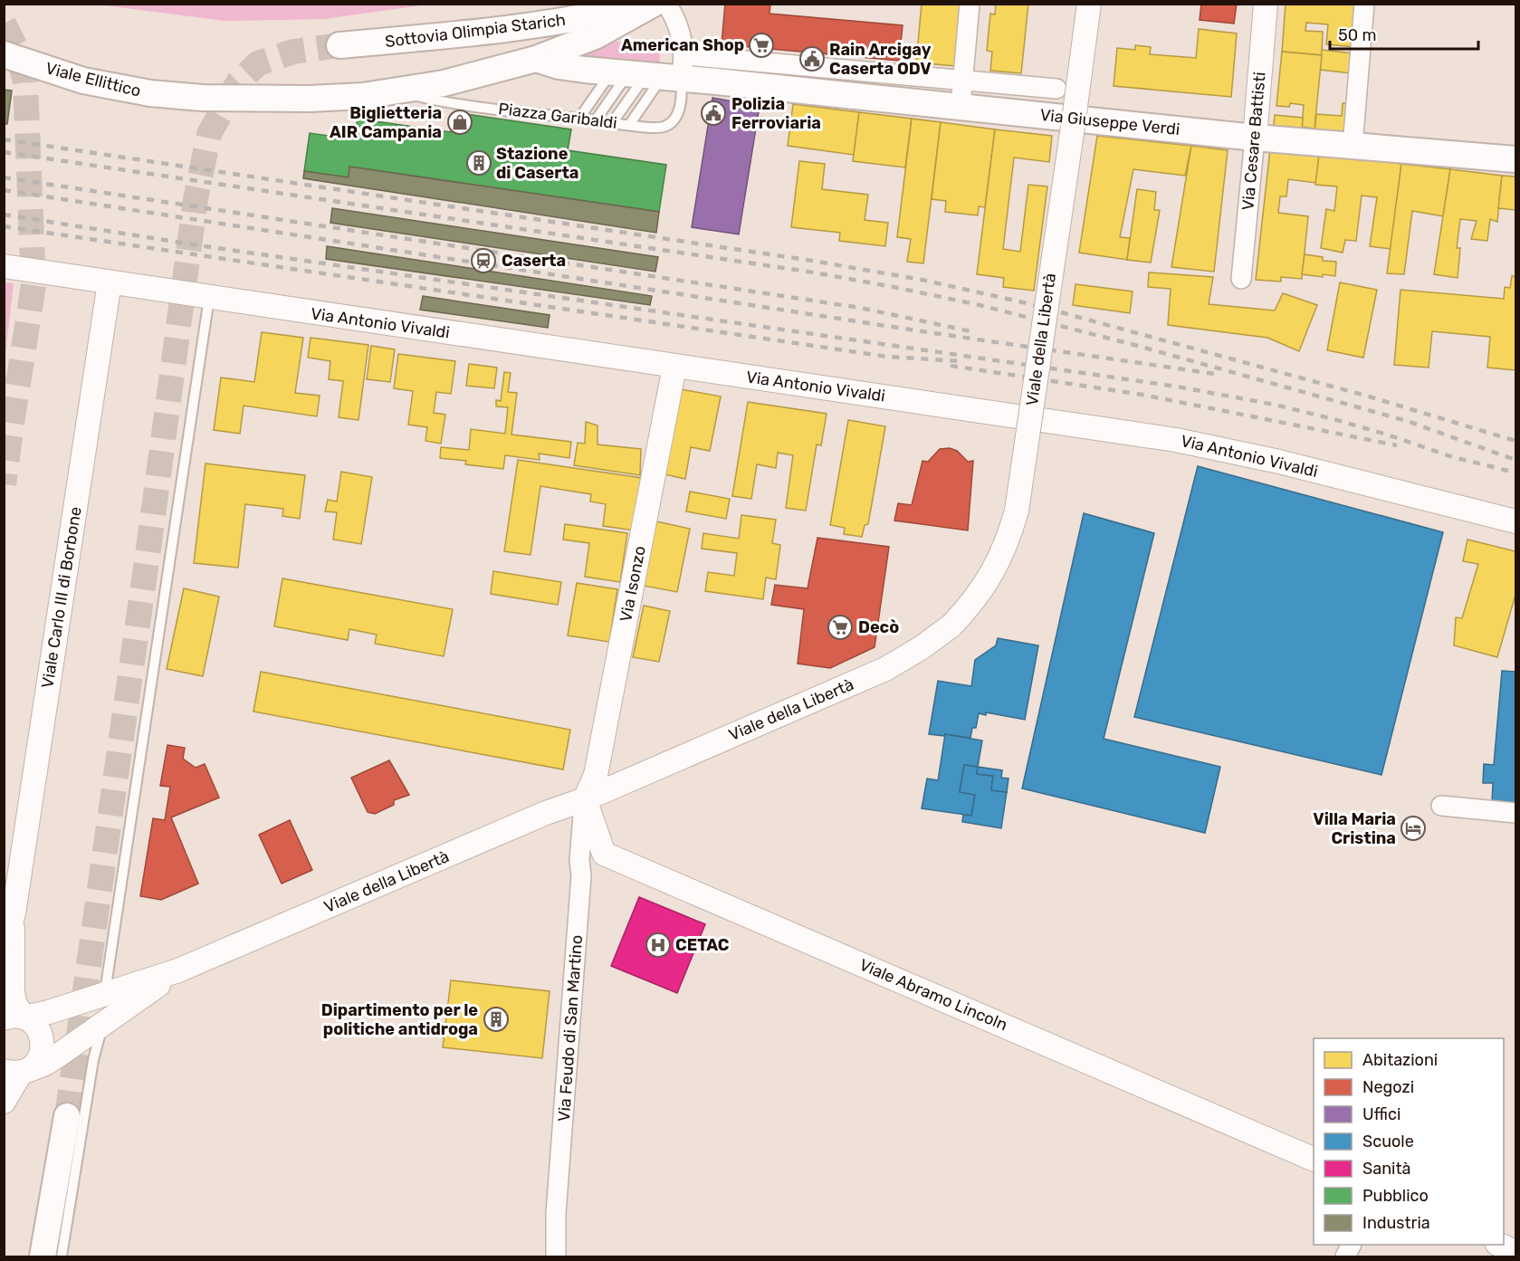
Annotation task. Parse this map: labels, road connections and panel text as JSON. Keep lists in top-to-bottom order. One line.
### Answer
{"streets":{"main road":["Sottovia Olimpia Starich","Viale Ellittico","Piazza Garibaldi","Via Giuseppe Verdi"],"street":["Via Cesare Battisti","Via Antonio Vivaldi","Viale della Libertà","Via Isonzo","Viale Carlo III di Borbone","Viale Abramo Lincoln","Via Feudo di San Martino"]},"crossings":[["Viale Ellittico","Piazza Garibaldi"],["Piazza Garibaldi","Via Giuseppe Verdi"],["Via Giuseppe Verdi","Via Cesare Battisti"],["Via Antonio Vivaldi","Via Isonzo"],["Via Antonio Vivaldi","Viale Carlo III di Borbone"],["Viale della Libertà","Via Isonzo"],["Viale della Libertà","Viale Carlo III di Borbone"],["Viale della Libertà","Viale Abramo Lincoln"],["Viale della Libertà","Via Feudo di San Martino"],["Via Isonzo","Viale Abramo Lincoln"],["Via Isonzo","Via Feudo di San Martino"],["Viale Abramo Lincoln","Via Feudo di San Martino"]],"places":{"supermarket":["American Shop","Decò"],"public building":["Rain Arcigay Caserta ODV","Polizia Ferroviaria"],"shop":["Biglietteria AIR Campania"],"building":["Stazione di Caserta","Dipartimento per le politiche antidroga"],"station":["Caserta"],"hotel":["Villa Maria Cristina"],"hospital":["CETAC"]},"legend":["Abitazioni","Negozi","Uffici","Scuole","Sanità","Pubblico","Industria"],"scale_bar":"50 m"}
